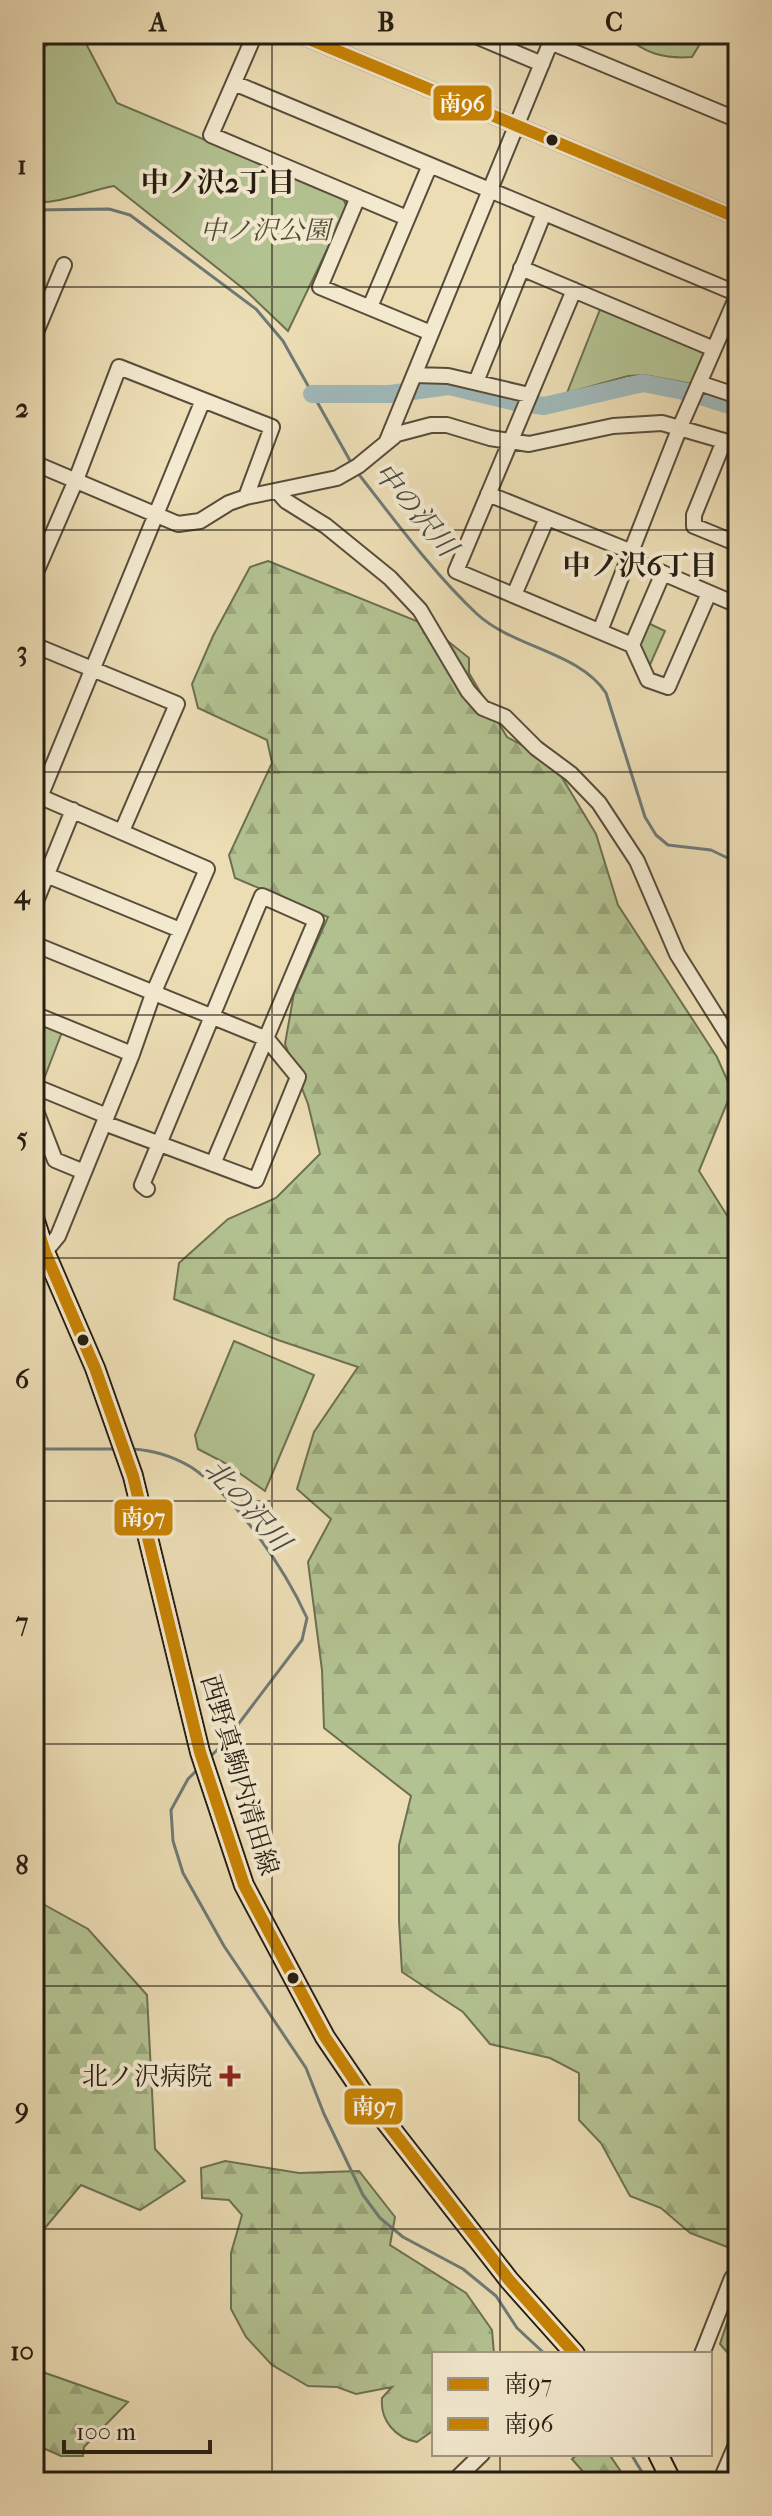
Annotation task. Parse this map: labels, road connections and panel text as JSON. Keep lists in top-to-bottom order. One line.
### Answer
{"streets":{"main road":["西野真駒内清田線"]},"districts":["中ノ沢2丁目","中ノ沢6丁目"],"water":["中の沢川","北の沢川"],"parks":["中ノ沢公園"],"places":{"health":["北ノ沢病院"]},"lines":["transit line 南96","transit line 南97"],"legend":["南97","南96"],"scale_bar":"100 m","grid":{"columns":["A","B","C"],"rows":["1","2","3","4","5","6","7","8","9","10"]}}
